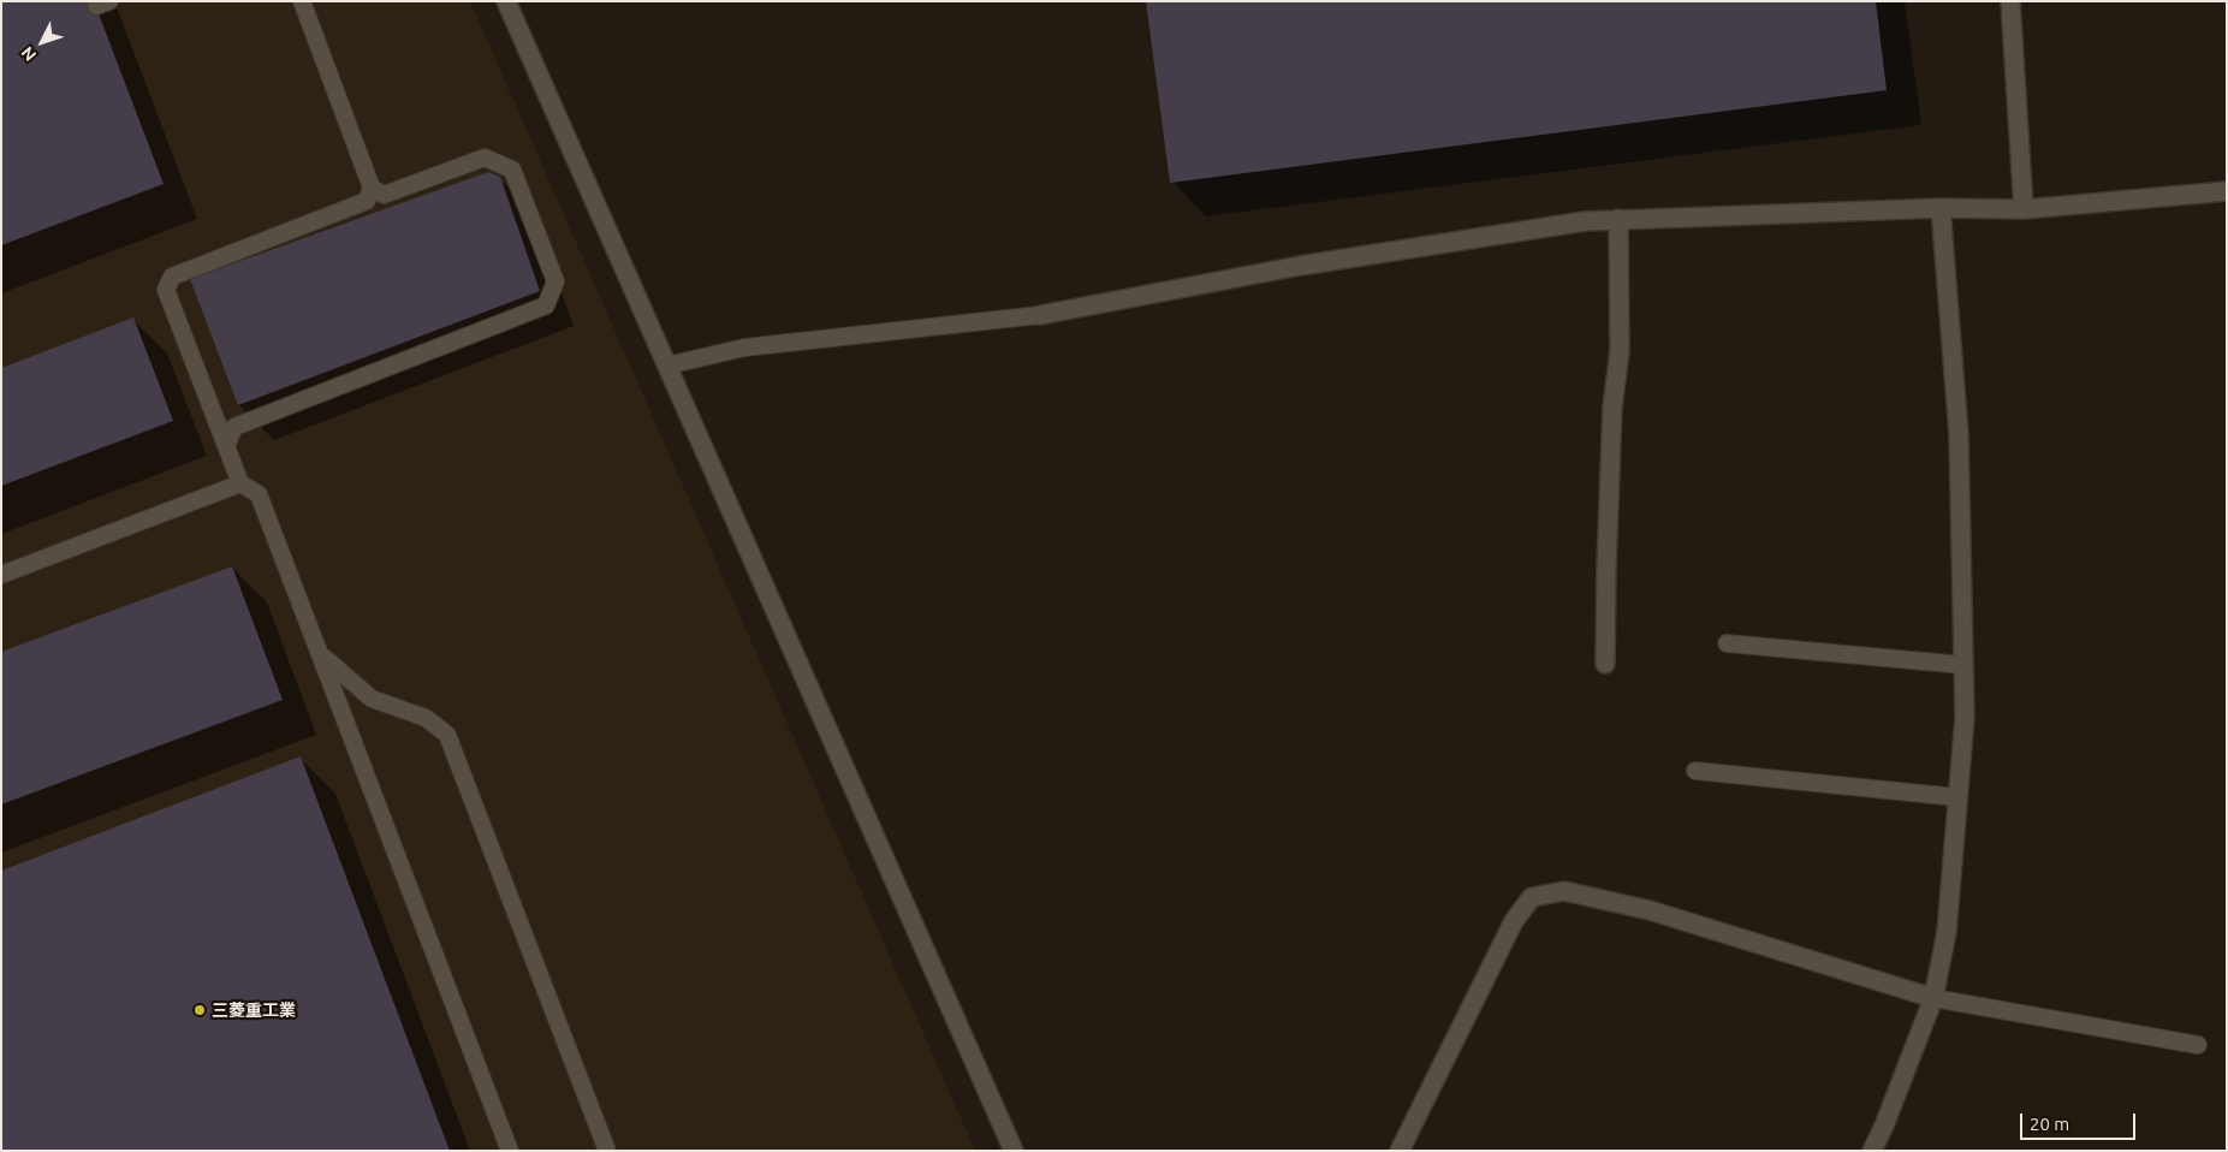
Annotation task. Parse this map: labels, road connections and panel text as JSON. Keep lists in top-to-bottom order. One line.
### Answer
{"places":["三菱重工業"],"scale_bar":"20 m","north":"bottom left"}
